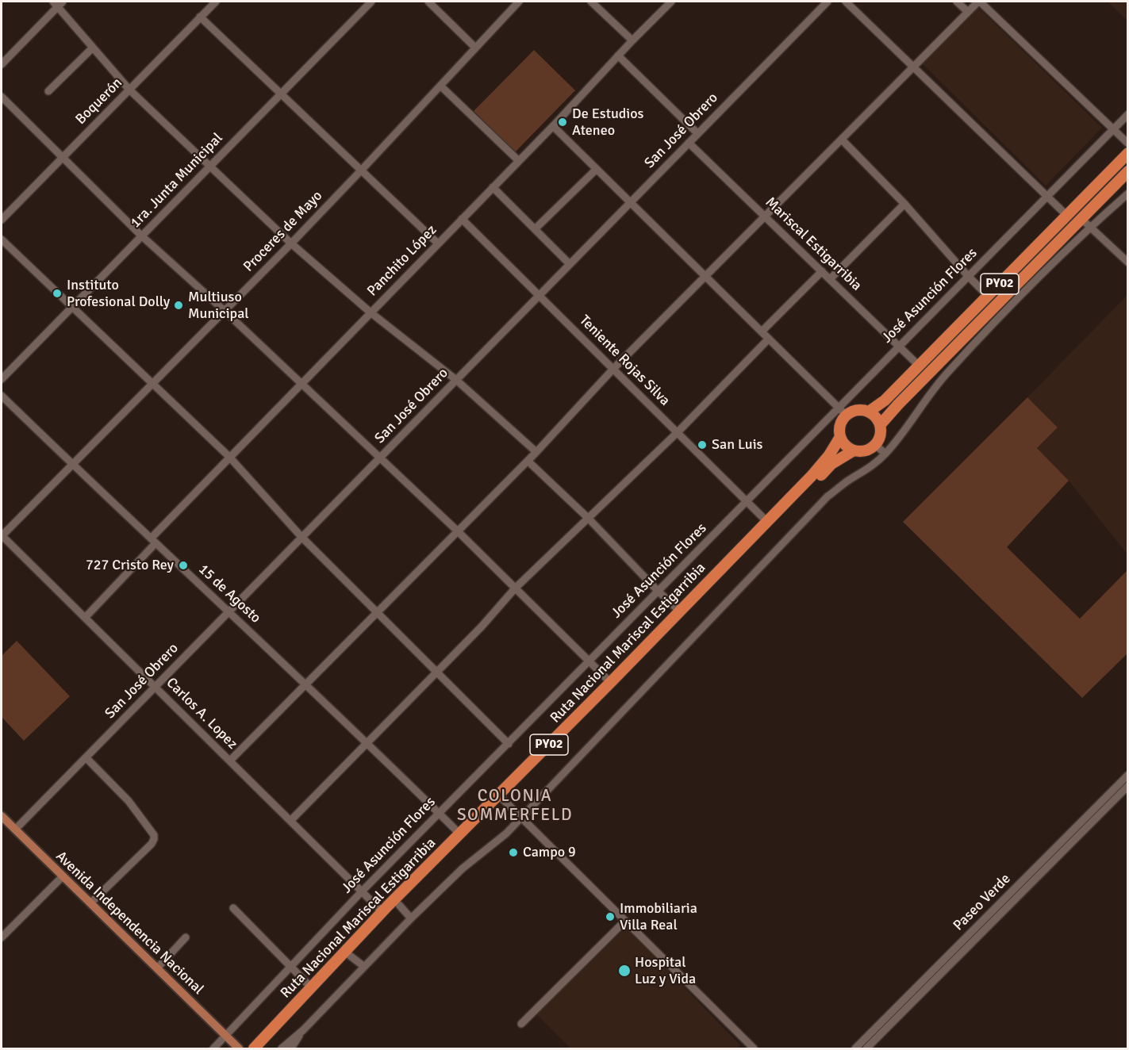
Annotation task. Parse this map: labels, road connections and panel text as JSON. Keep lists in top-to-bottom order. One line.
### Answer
{"streets":{"highway":["PY02","Ruta Nacional Mariscal Estigarribia"],"main road":["Avenida Independencia Nacional"],"street":["Boquerón","San José Obrero","1ra. Junta Municipal","Proceres de Mayo","Mariscal Estigarribia","Panchito López","José Asunción Flores","Teniente Rojas Silva","15 de Agosto","Carlos A. Lopez","Paseo Verde"]},"crossings":[["San José Obrero","Mariscal Estigarribia"],["San José Obrero","Teniente Rojas Silva"],["San José Obrero","15 de Agosto"],["San José Obrero","Carlos A. Lopez"],["San José Obrero","Avenida Independencia Nacional"],["Proceres de Mayo","15 de Agosto"],["Proceres de Mayo","Carlos A. Lopez"],["Mariscal Estigarribia","PY02"],["Mariscal Estigarribia","José Asunción Flores"],["Panchito López","Teniente Rojas Silva"],["Panchito López","15 de Agosto"],["Panchito López","Carlos A. Lopez"],["PY02","José Asunción Flores"],["PY02","Ruta Nacional Mariscal Estigarribia"],["José Asunción Flores","Teniente Rojas Silva"],["José Asunción Flores","15 de Agosto"],["José Asunción Flores","Ruta Nacional Mariscal Estigarribia"],["José Asunción Flores","Carlos A. Lopez"],["José Asunción Flores","Avenida Independencia Nacional"],["Teniente Rojas Silva","Ruta Nacional Mariscal Estigarribia"],["15 de Agosto","Ruta Nacional Mariscal Estigarribia"],["Ruta Nacional Mariscal Estigarribia","Carlos A. Lopez"]],"districts":["COLONIA SOMMERFELD"],"places":["De Estudios Ateneo","Instituto Profesional Dolly","Multiuso Municipal","San Luis","727 Cristo Rey","Campo 9","Immobiliaria Villa Real","Hospital Luz y Vida"]}
